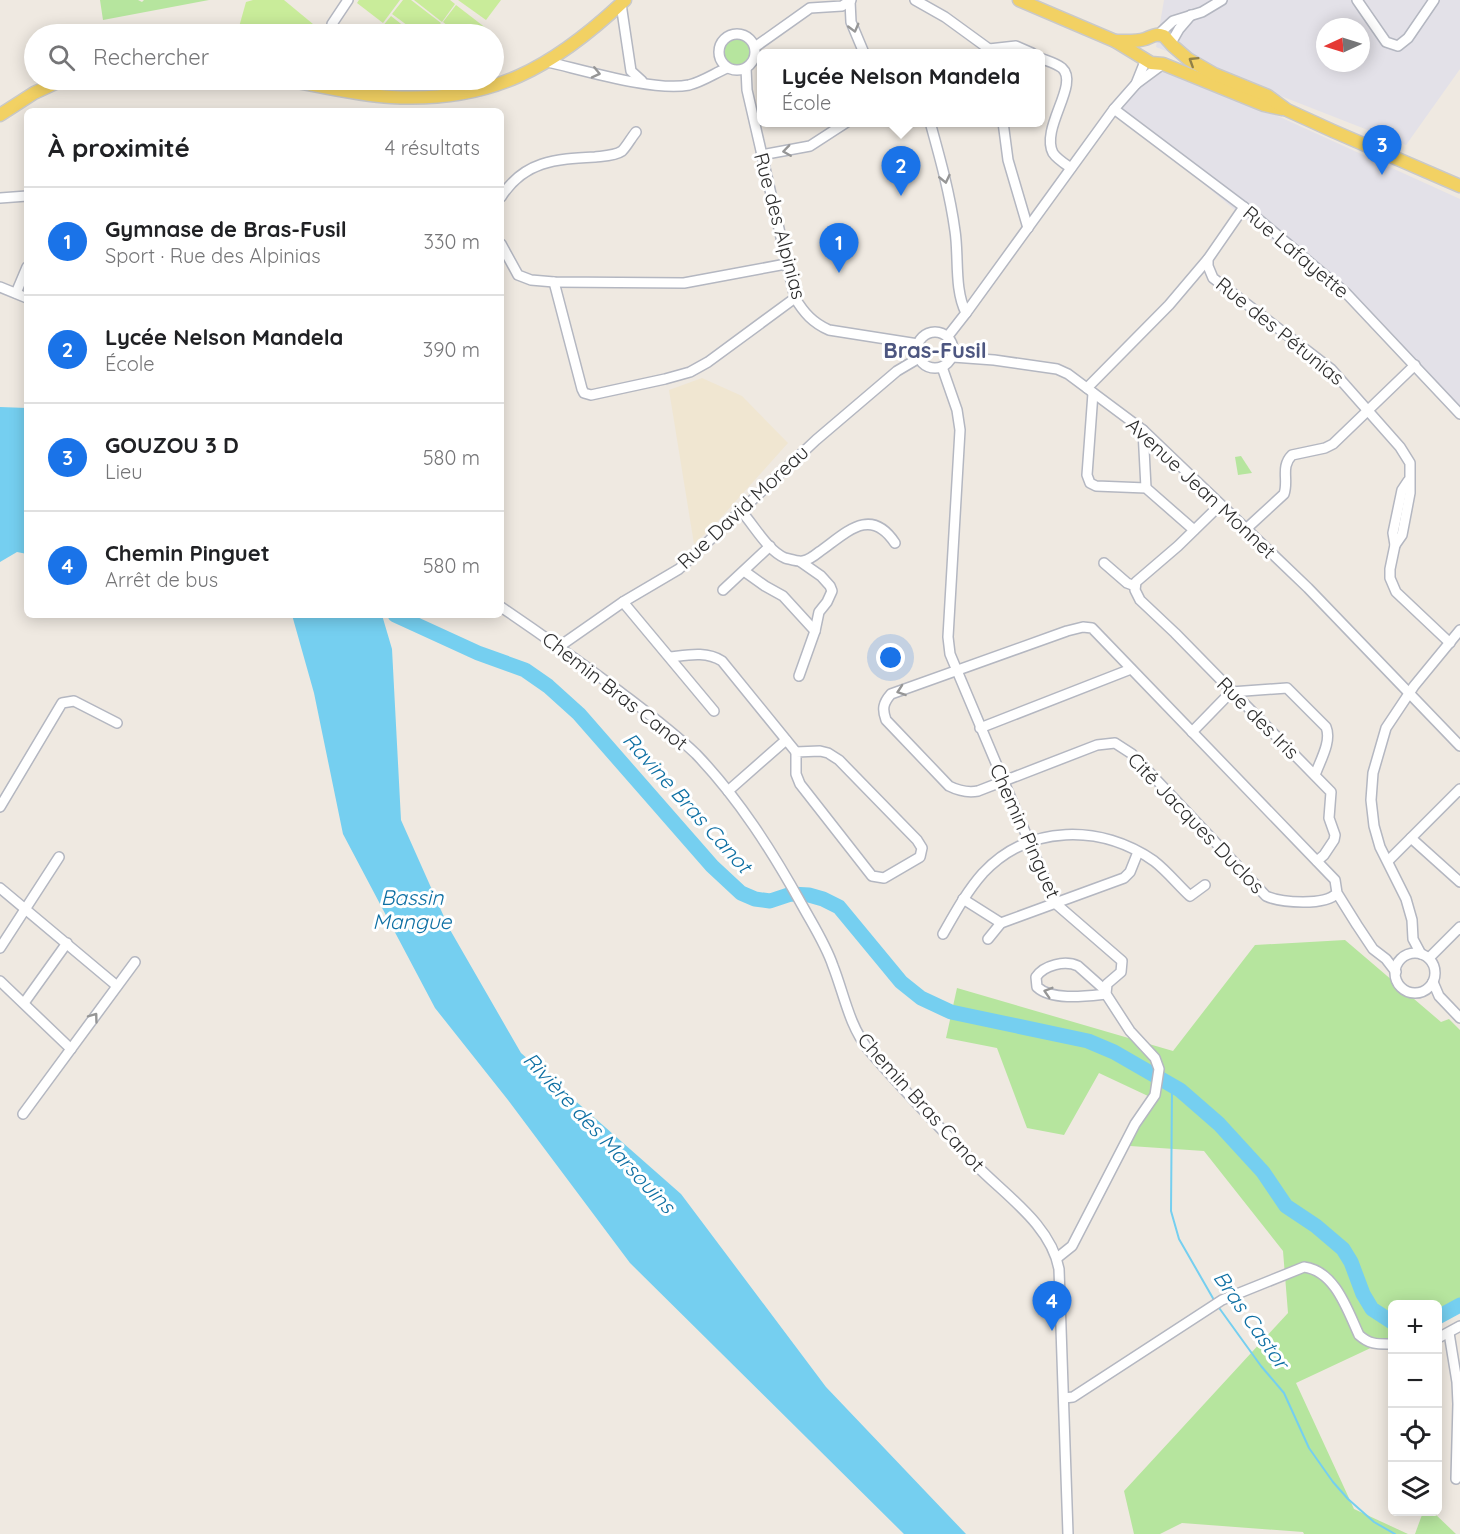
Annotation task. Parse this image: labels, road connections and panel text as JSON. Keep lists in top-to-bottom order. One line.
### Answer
{"streets":{"street":["Rue des Alpinias","Rue Lafayette","Rue des Pétunias","Avenue Jean Monnet","Rue David Moreau","Chemin Bras Canot","Rue des Iris","Cité Jacques Duclos","Chemin Pinguet"]},"crossings":[["Rue des Alpinias","Avenue Jean Monnet"],["Rue des Alpinias","Rue David Moreau"],["Rue des Alpinias","Chemin Pinguet"],["Rue Lafayette","Rue des Pétunias"],["Avenue Jean Monnet","Rue David Moreau"],["Avenue Jean Monnet","Chemin Pinguet"],["Rue David Moreau","Chemin Bras Canot"],["Rue David Moreau","Chemin Pinguet"],["Rue des Iris","Cité Jacques Duclos"],["Cité Jacques Duclos","Chemin Pinguet"]],"districts":["Bras-Fusil"],"water":["Ravine Bras Canot","Bassin Mangue","Rivière des Marsouins","Bras Castor"],"north":"left","page":{"search":"Rechercher","popup":["Lycée Nelson Mandela","École"],"heading":["À proximité","4 résultats"],"pins":["3","2","1","4"],"list":[{"mark":"1","name":"Gymnase de Bras-Fusil","note":"Sport · Rue des Alpinias","value":"330 m"},{"mark":"2","name":"Lycée Nelson Mandela","note":"École","value":"390 m"},{"mark":"3","name":"GOUZOU 3 D","note":"Lieu","value":"580 m"},{"mark":"4","name":"Chemin Pinguet","note":"Arrêt de bus","value":"580 m"}],"map_buttons":["+","−"]}}
